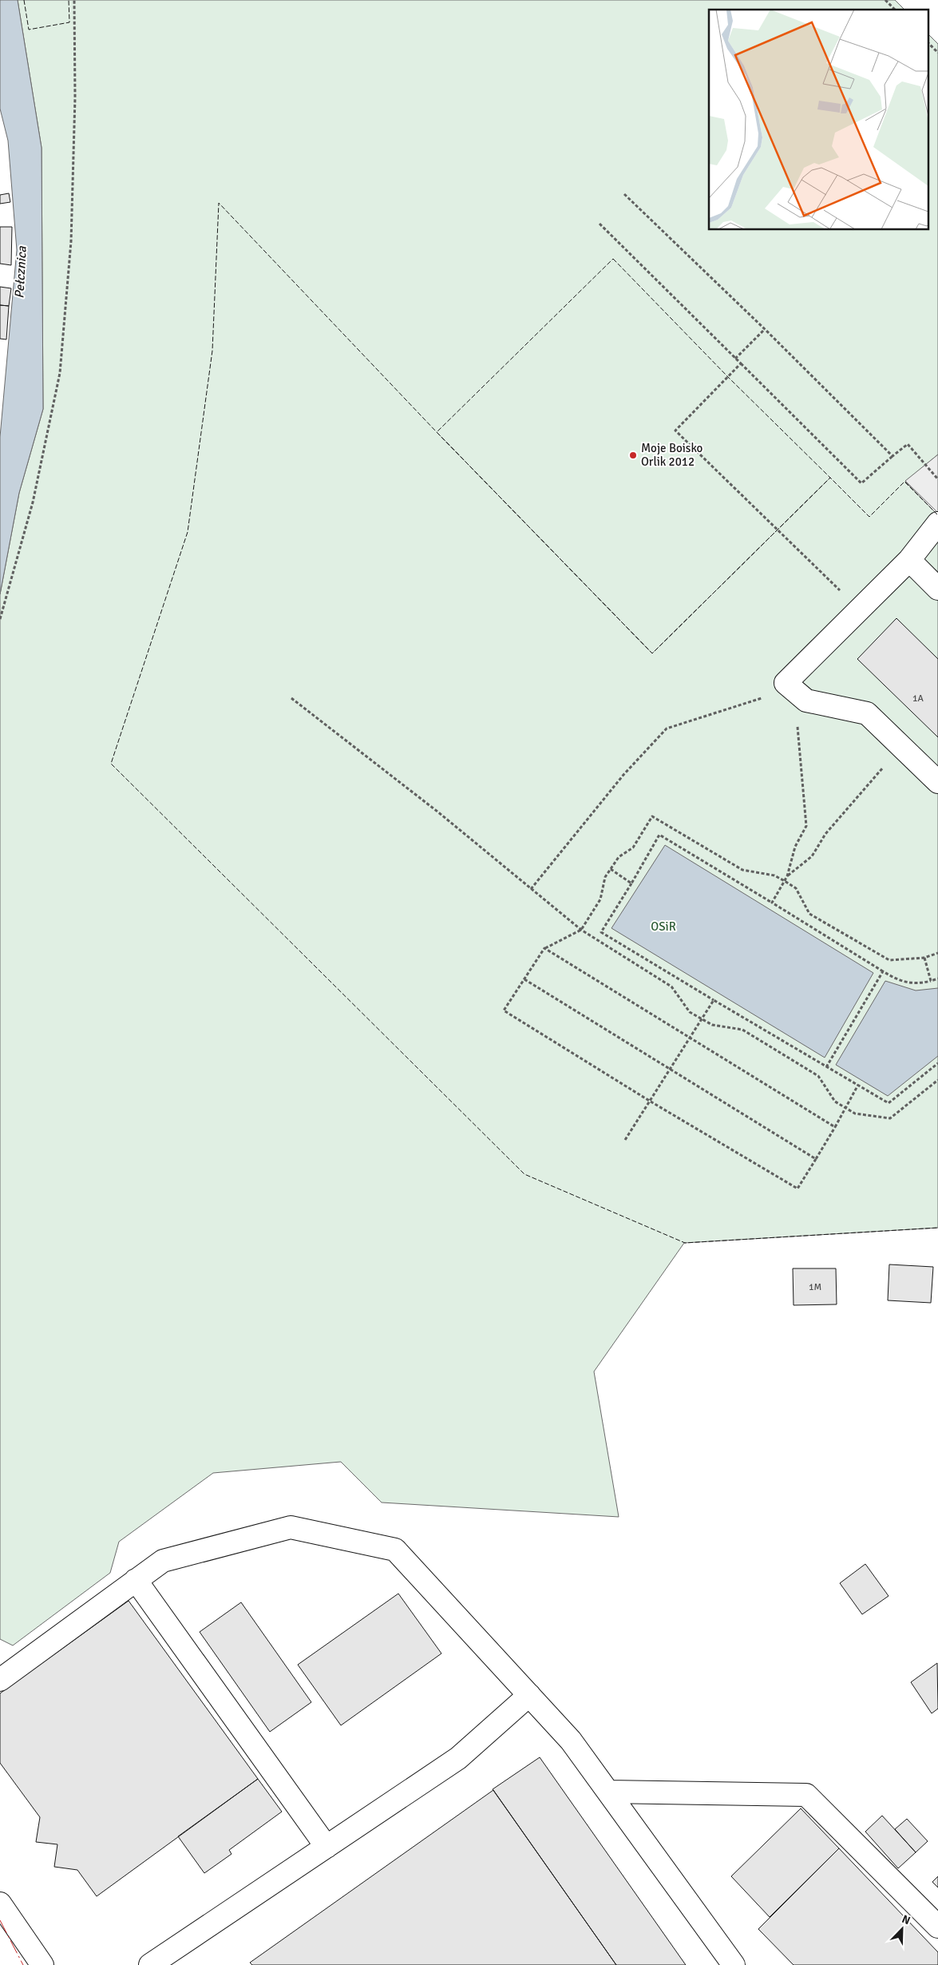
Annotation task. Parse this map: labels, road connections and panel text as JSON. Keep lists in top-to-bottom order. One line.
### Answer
{"water":["Pełcznica"],"parks":["OSiR"],"places":["Moje Boisko Orlik 2012"],"house_numbers":["1A","1M"],"north":"top right"}
